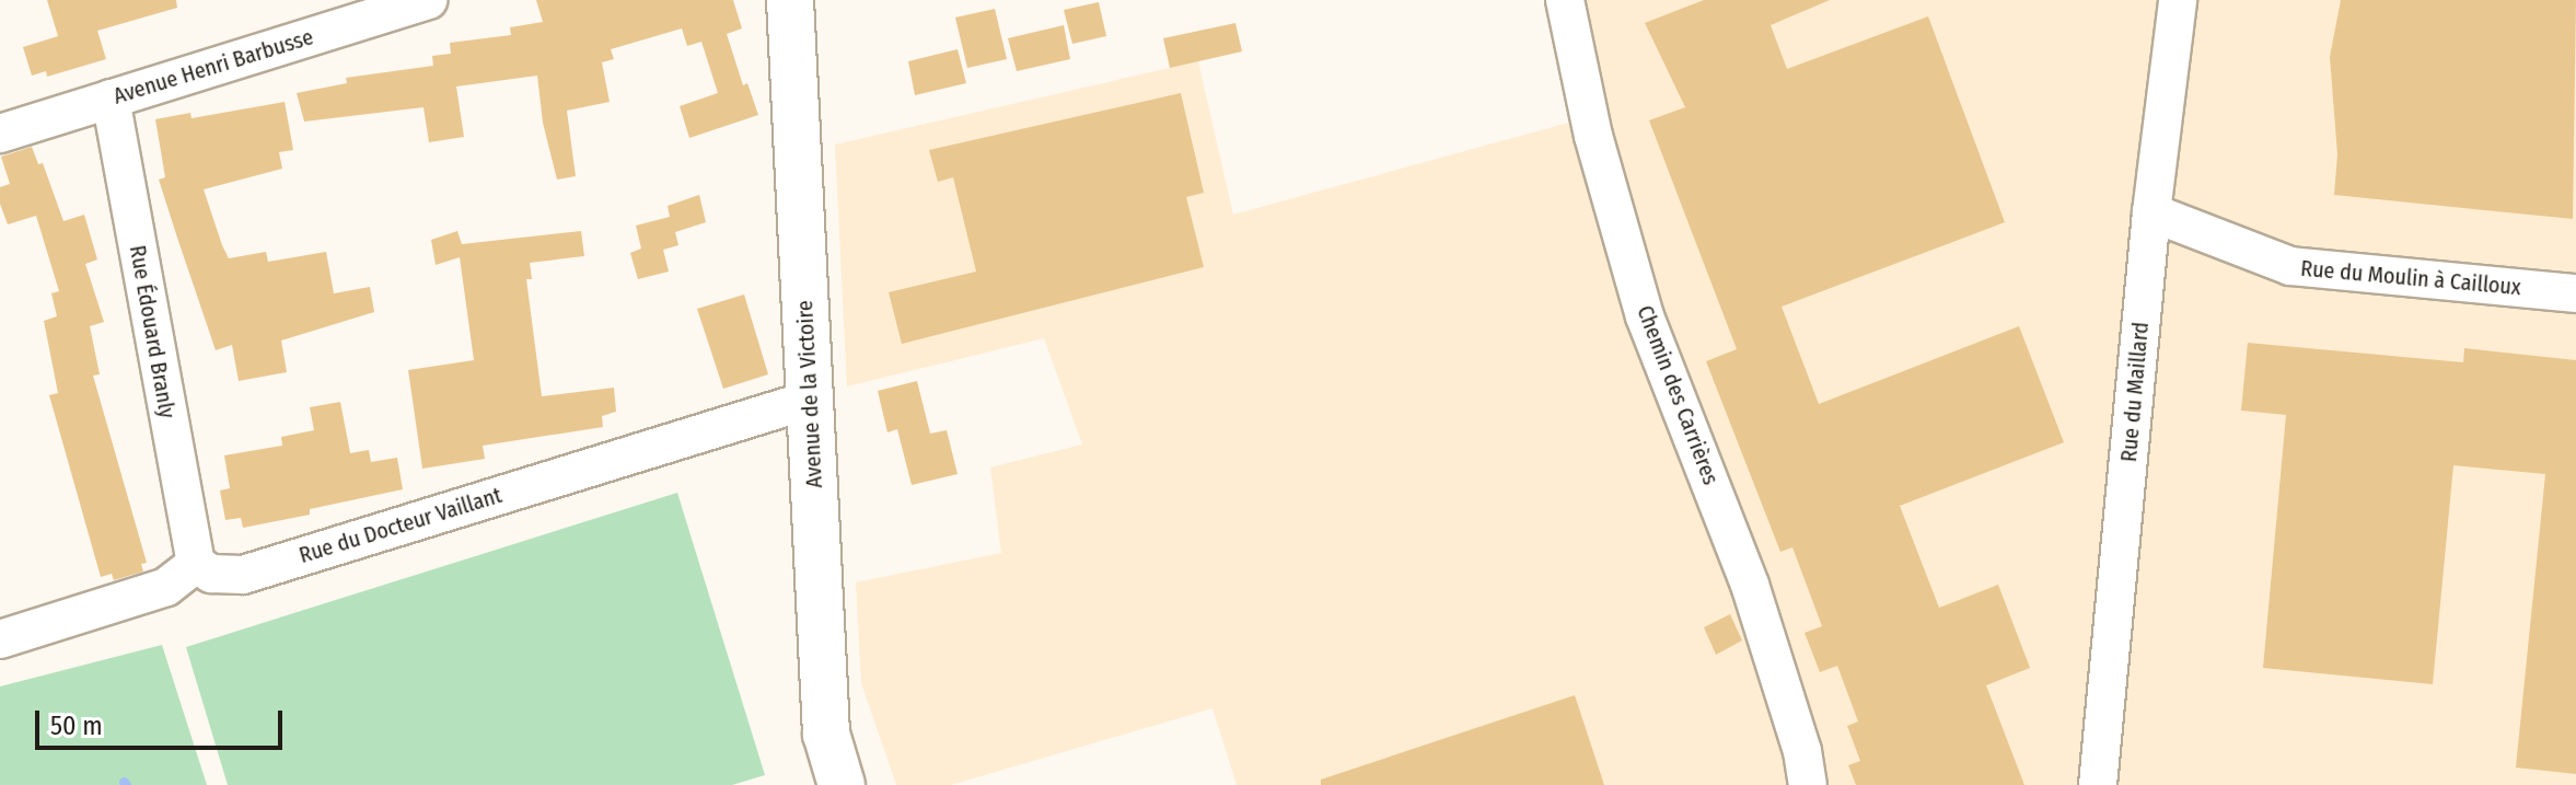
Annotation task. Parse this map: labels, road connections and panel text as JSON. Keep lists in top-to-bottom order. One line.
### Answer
{"streets":{"street":["Avenue Henri Barbusse","Rue du Moulin à Cailloux","Rue Édouard Branly","Rue du Maillard","Avenue de la Victoire","Chemin des Carrières","Rue du Docteur Vaillant"]},"crossings":[["Avenue Henri Barbusse","Rue Édouard Branly"],["Rue du Moulin à Cailloux","Rue du Maillard"],["Rue Édouard Branly","Rue du Docteur Vaillant"],["Avenue de la Victoire","Rue du Docteur Vaillant"]],"scale_bar":"50 m"}
